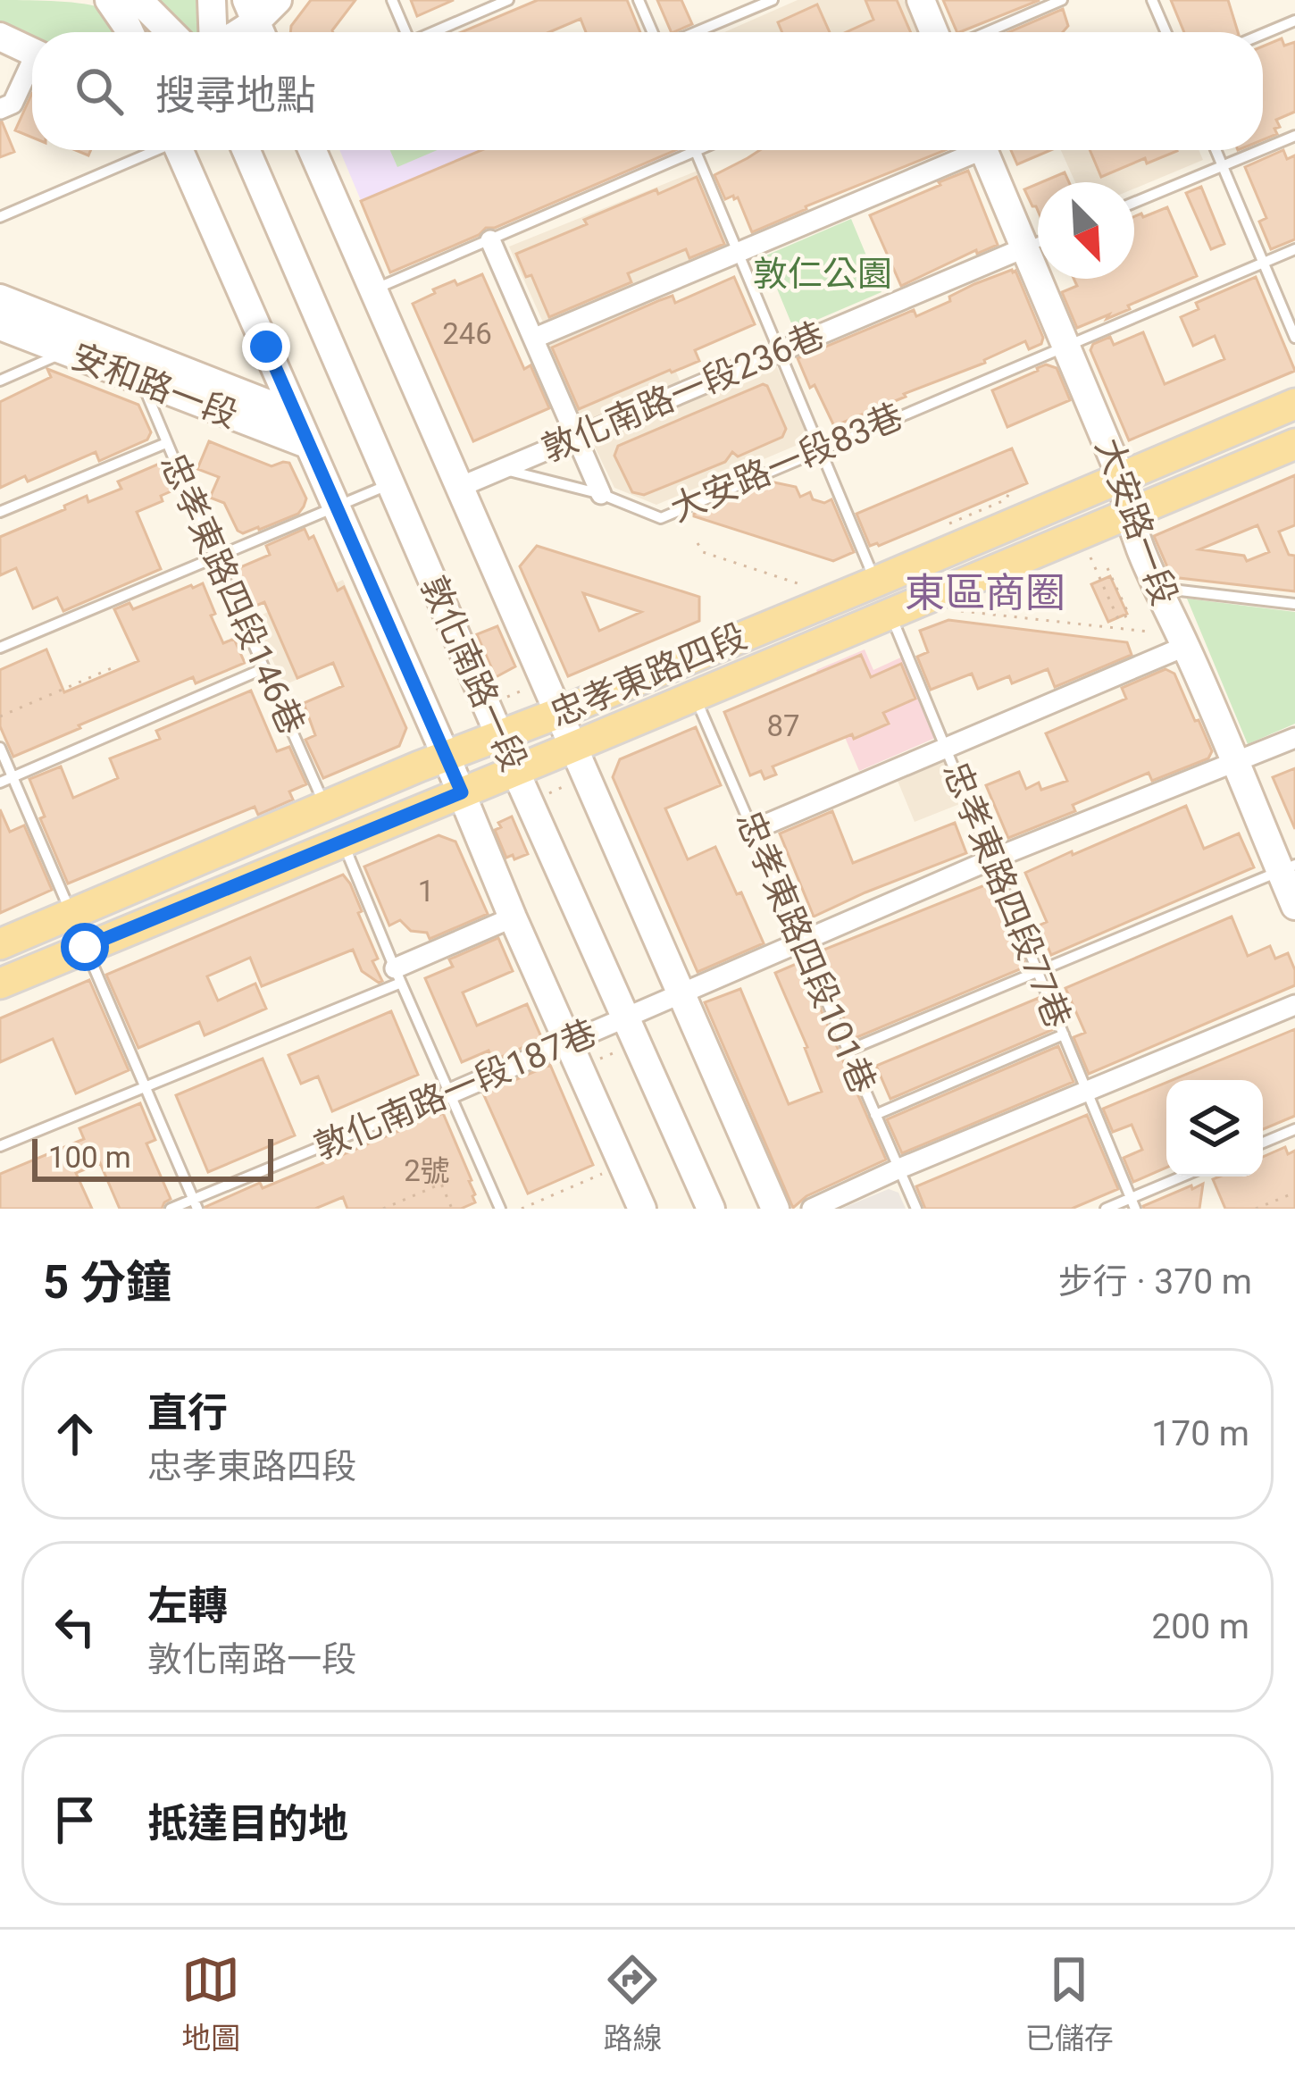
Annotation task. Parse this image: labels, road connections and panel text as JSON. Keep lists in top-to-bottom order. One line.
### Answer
{"streets":{"main road":["安和路一段","大安路一段","敦化南路一段","忠孝東路四段"],"street":["敦化南路一段236巷","忠孝東路四段77巷","敦化南路一段187巷"],"lane":["大安路一段83巷","忠孝東路四段146巷","忠孝東路四段101巷"]},"crossings":[["安和路一段","忠孝東路四段146巷"],["安和路一段","敦化南路一段"],["敦化南路一段236巷","大安路一段83巷"],["敦化南路一段236巷","大安路一段"],["敦化南路一段236巷","敦化南路一段"],["大安路一段83巷","大安路一段"],["大安路一段","忠孝東路四段"],["大安路一段","敦化南路一段187巷"],["忠孝東路四段146巷","忠孝東路四段"],["敦化南路一段","忠孝東路四段"],["敦化南路一段","敦化南路一段187巷"],["忠孝東路四段","忠孝東路四段77巷"],["忠孝東路四段","忠孝東路四段101巷"],["忠孝東路四段77巷","敦化南路一段187巷"],["忠孝東路四段101巷","敦化南路一段187巷"]],"districts":["東區商圈"],"parks":["敦仁公園"],"house_numbers":["246","87","1","2號"],"scale_bar":"100 m","north":"bottom right","page":{"search":"搜尋地點","scale":"100 m","heading":["5 分鐘","步行 · 370 m"],"list":[["直行","忠孝東路四段","170 m"],["左轉","敦化南路一段","200 m"],"抵達目的地"],"nav":["地圖","路線","已儲存"]}}
